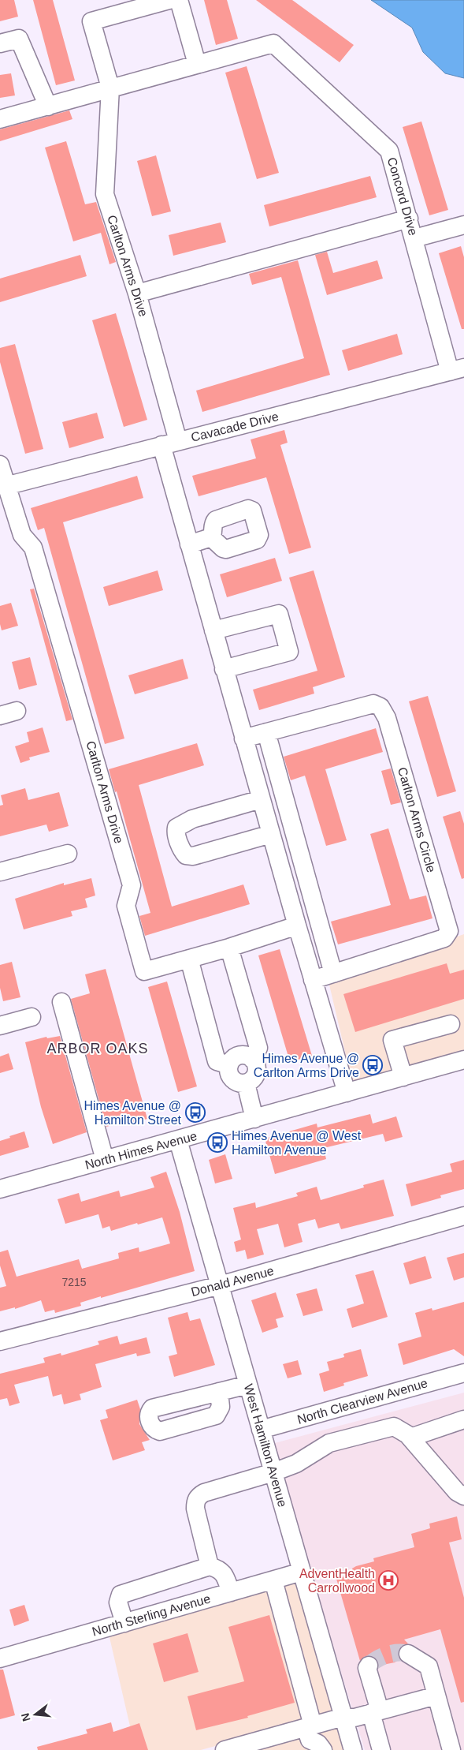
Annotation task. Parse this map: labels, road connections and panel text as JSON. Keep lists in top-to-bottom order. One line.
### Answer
{"streets":{"street":["Concord Drive","Carlton Arms Drive","Cavacade Drive","Carlton Arms Circle","North Himes Avenue","Donald Avenue","North Clearview Avenue","West Hamilton Avenue","North Sterling Avenue"]},"crossings":[["Concord Drive","Cavacade Drive"],["Carlton Arms Drive","Cavacade Drive"],["North Himes Avenue","West Hamilton Avenue"],["Donald Avenue","West Hamilton Avenue"],["North Clearview Avenue","West Hamilton Avenue"],["West Hamilton Avenue","North Sterling Avenue"]],"districts":["ARBOR OAKS"],"places":{"bus stop":["Himes Avenue @ Carlton Arms Drive","Himes Avenue @ Hamilton Street","Himes Avenue @ West Hamilton Avenue"],"hospital":["AdventHealth Carrollwood"]},"house_numbers":["7215"],"north":"left"}
